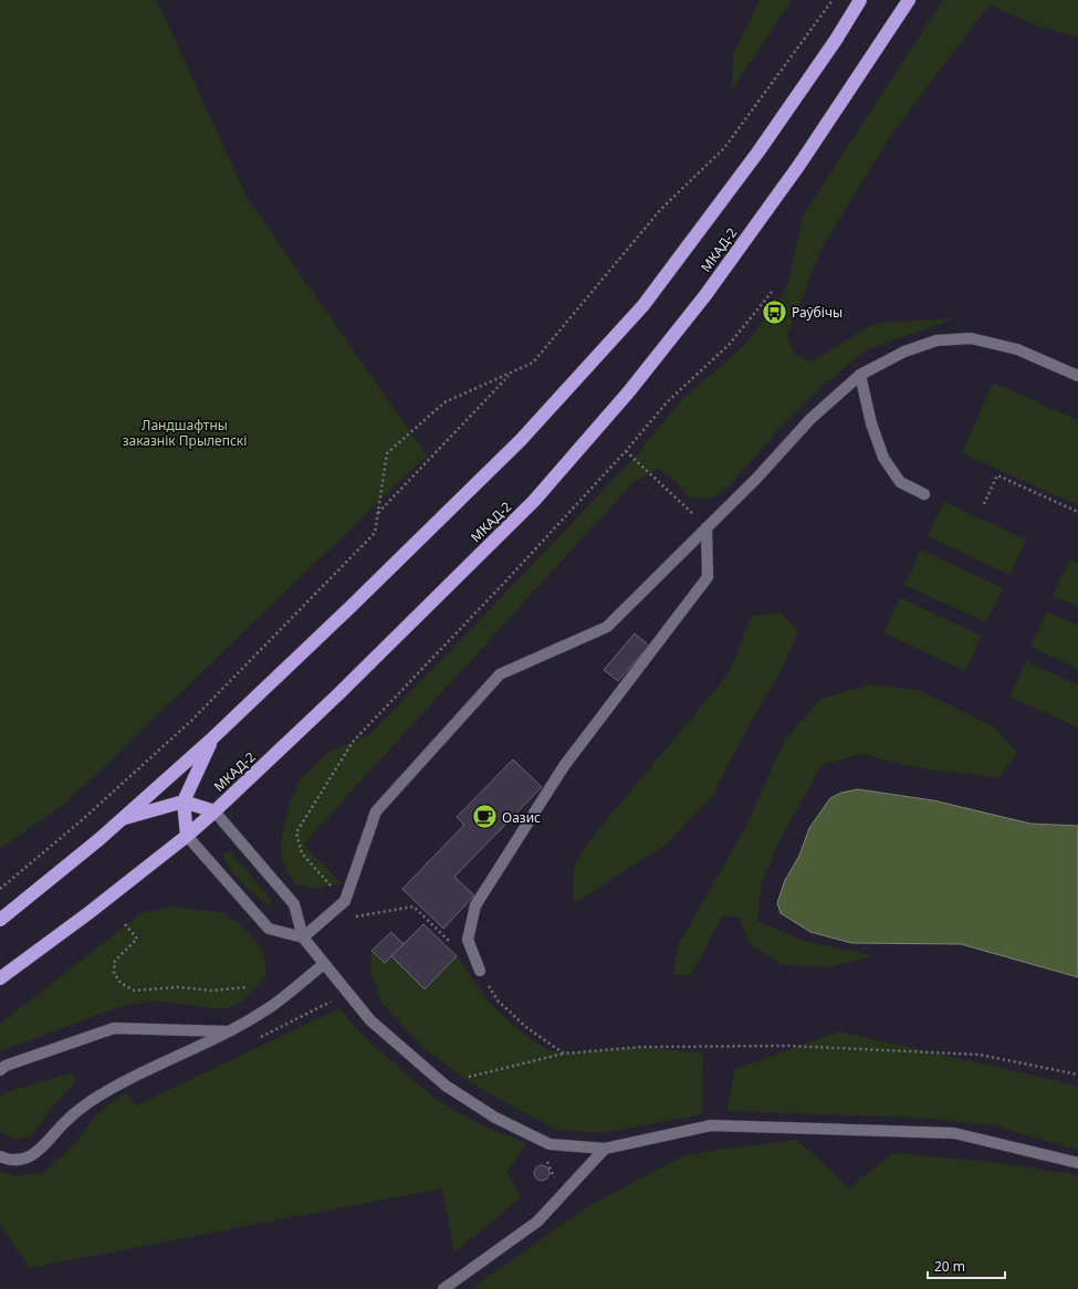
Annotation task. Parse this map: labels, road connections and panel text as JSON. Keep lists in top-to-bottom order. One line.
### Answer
{"streets":{"highway":["МКАД-2"]},"parks":["Ландшафтны заказнік Прылепскі"],"places":{"bus stop":["Раўбічы"],"cafe":["Оазис"]},"scale_bar":"20 m"}
